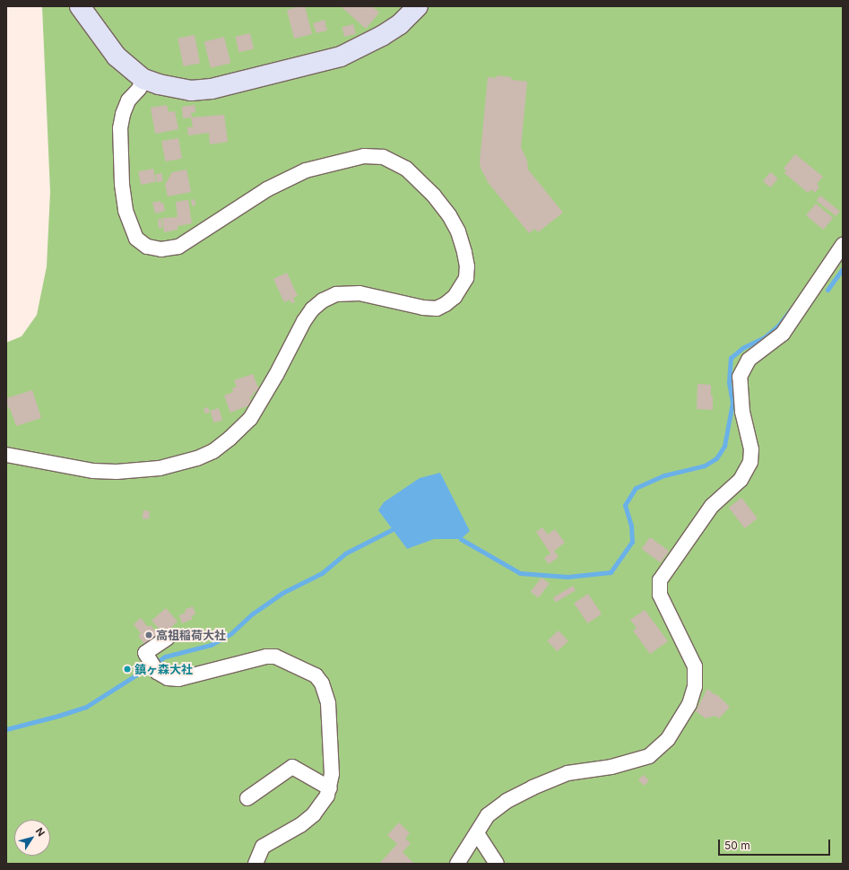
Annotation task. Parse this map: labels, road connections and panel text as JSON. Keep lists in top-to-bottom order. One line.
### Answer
{"places":["高祖稲荷大社","鎮ヶ森大社"],"scale_bar":"50 m","north":"top right"}
